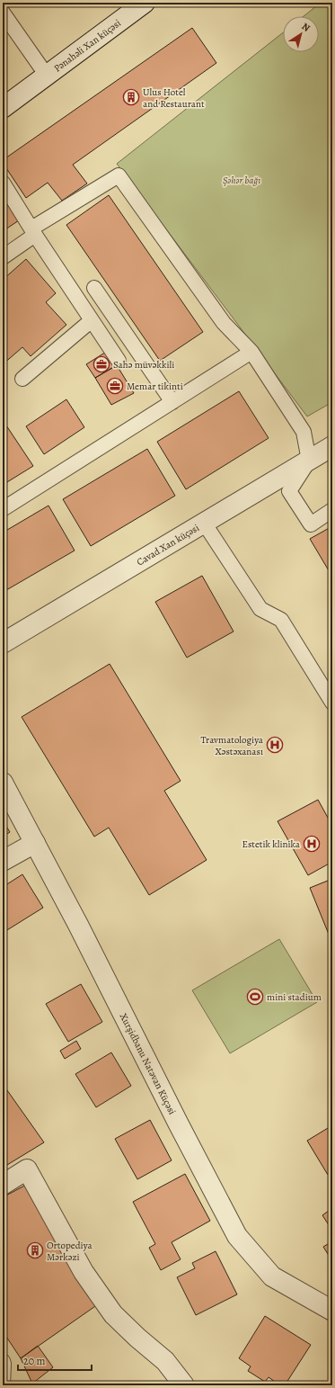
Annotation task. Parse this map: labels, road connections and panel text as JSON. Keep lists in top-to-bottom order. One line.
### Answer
{"streets":{"street":["Pənahəli Xan küçəsi","Cavad Xan küçəsi","Xurşidbanu Natəvan Küçəsi"]},"parks":["Şəhər bağı"],"places":{"building":["Ulus Hotel and Restaurant","Ortopediya Mərkəzi"],"office":["Sahə müvəkkili","Memar tikinti"],"hospital":["Travmatologiya Xəstəxanası","Estetik klinika"],"sports":["mini stadium"]},"scale_bar":"20 m","north":"top right"}
